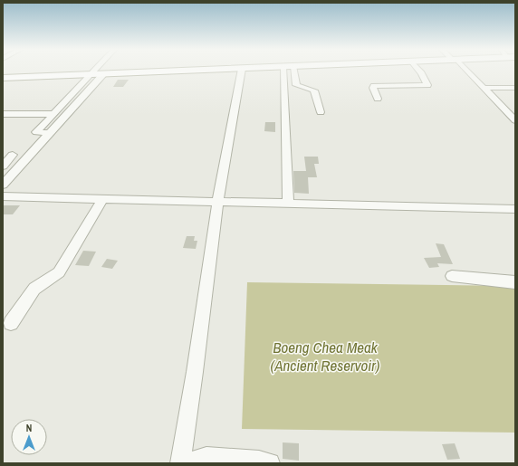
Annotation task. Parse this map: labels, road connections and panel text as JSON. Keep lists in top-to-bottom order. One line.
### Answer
{"water":["Boeng Chea Meak (Ancient Reservoir)"],"north":"top"}
